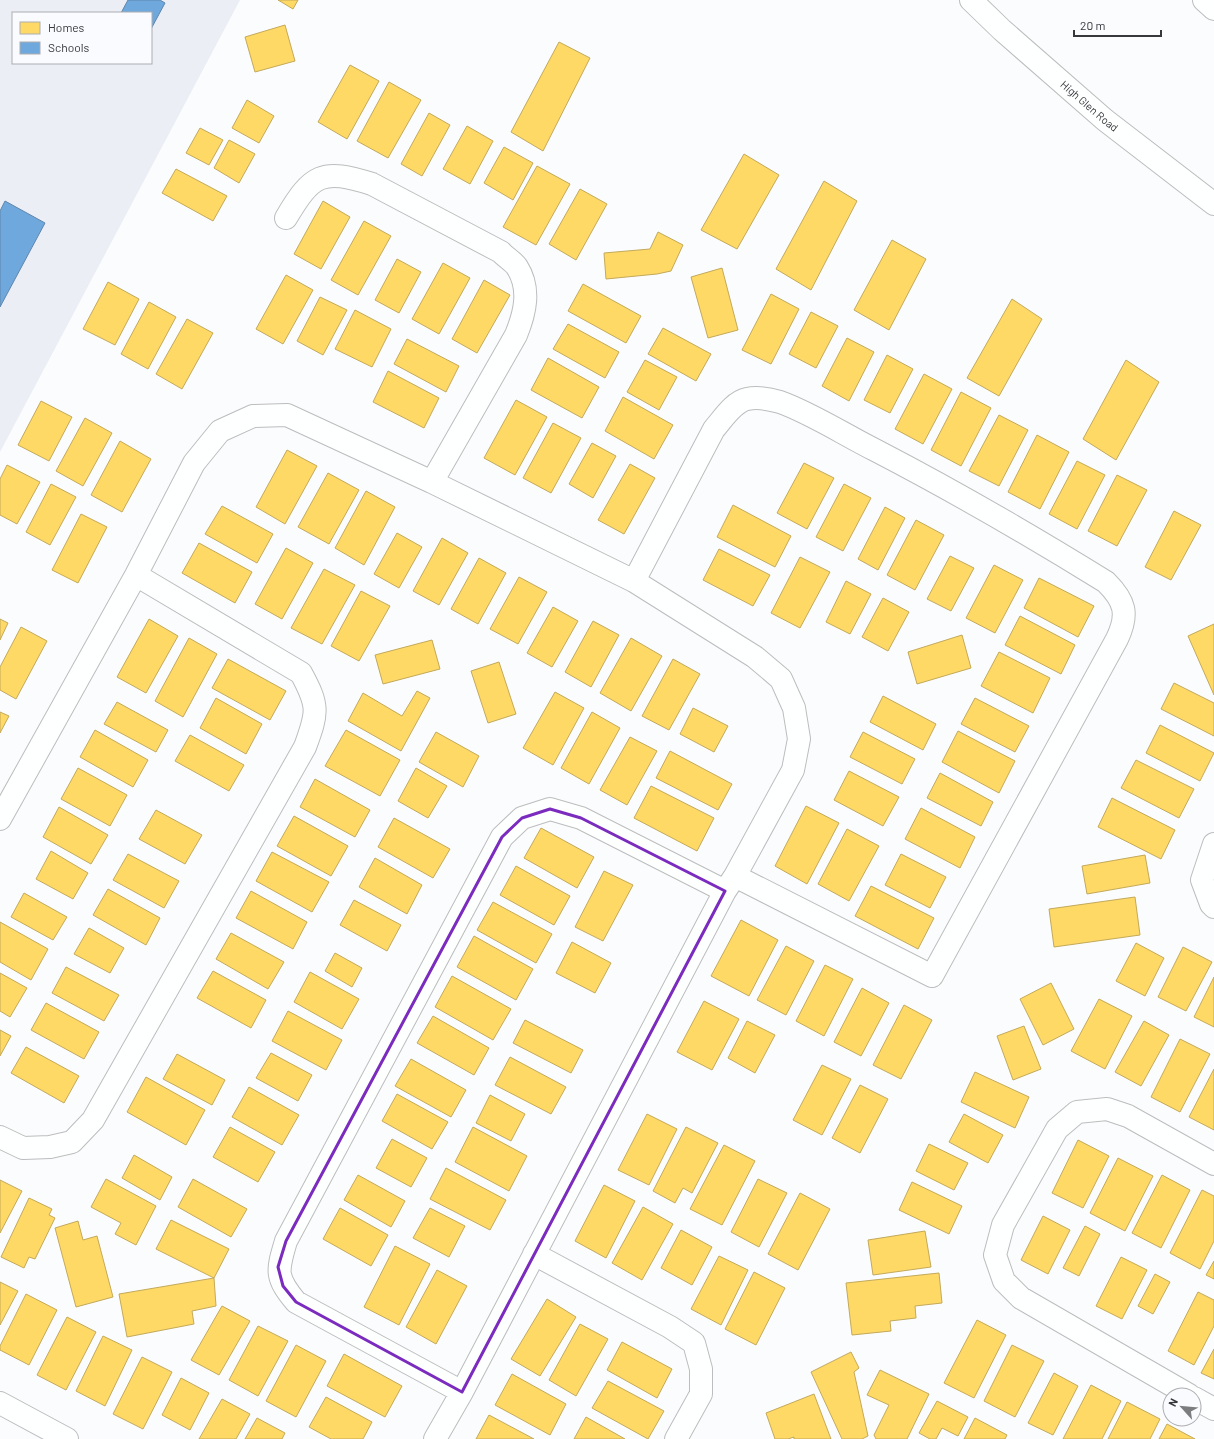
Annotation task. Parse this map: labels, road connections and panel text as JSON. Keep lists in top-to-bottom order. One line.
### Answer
{"streets":{"street":["High Glen Road"]},"legend":["Homes","Schools"],"scale_bar":"20 m","north":"top left"}
